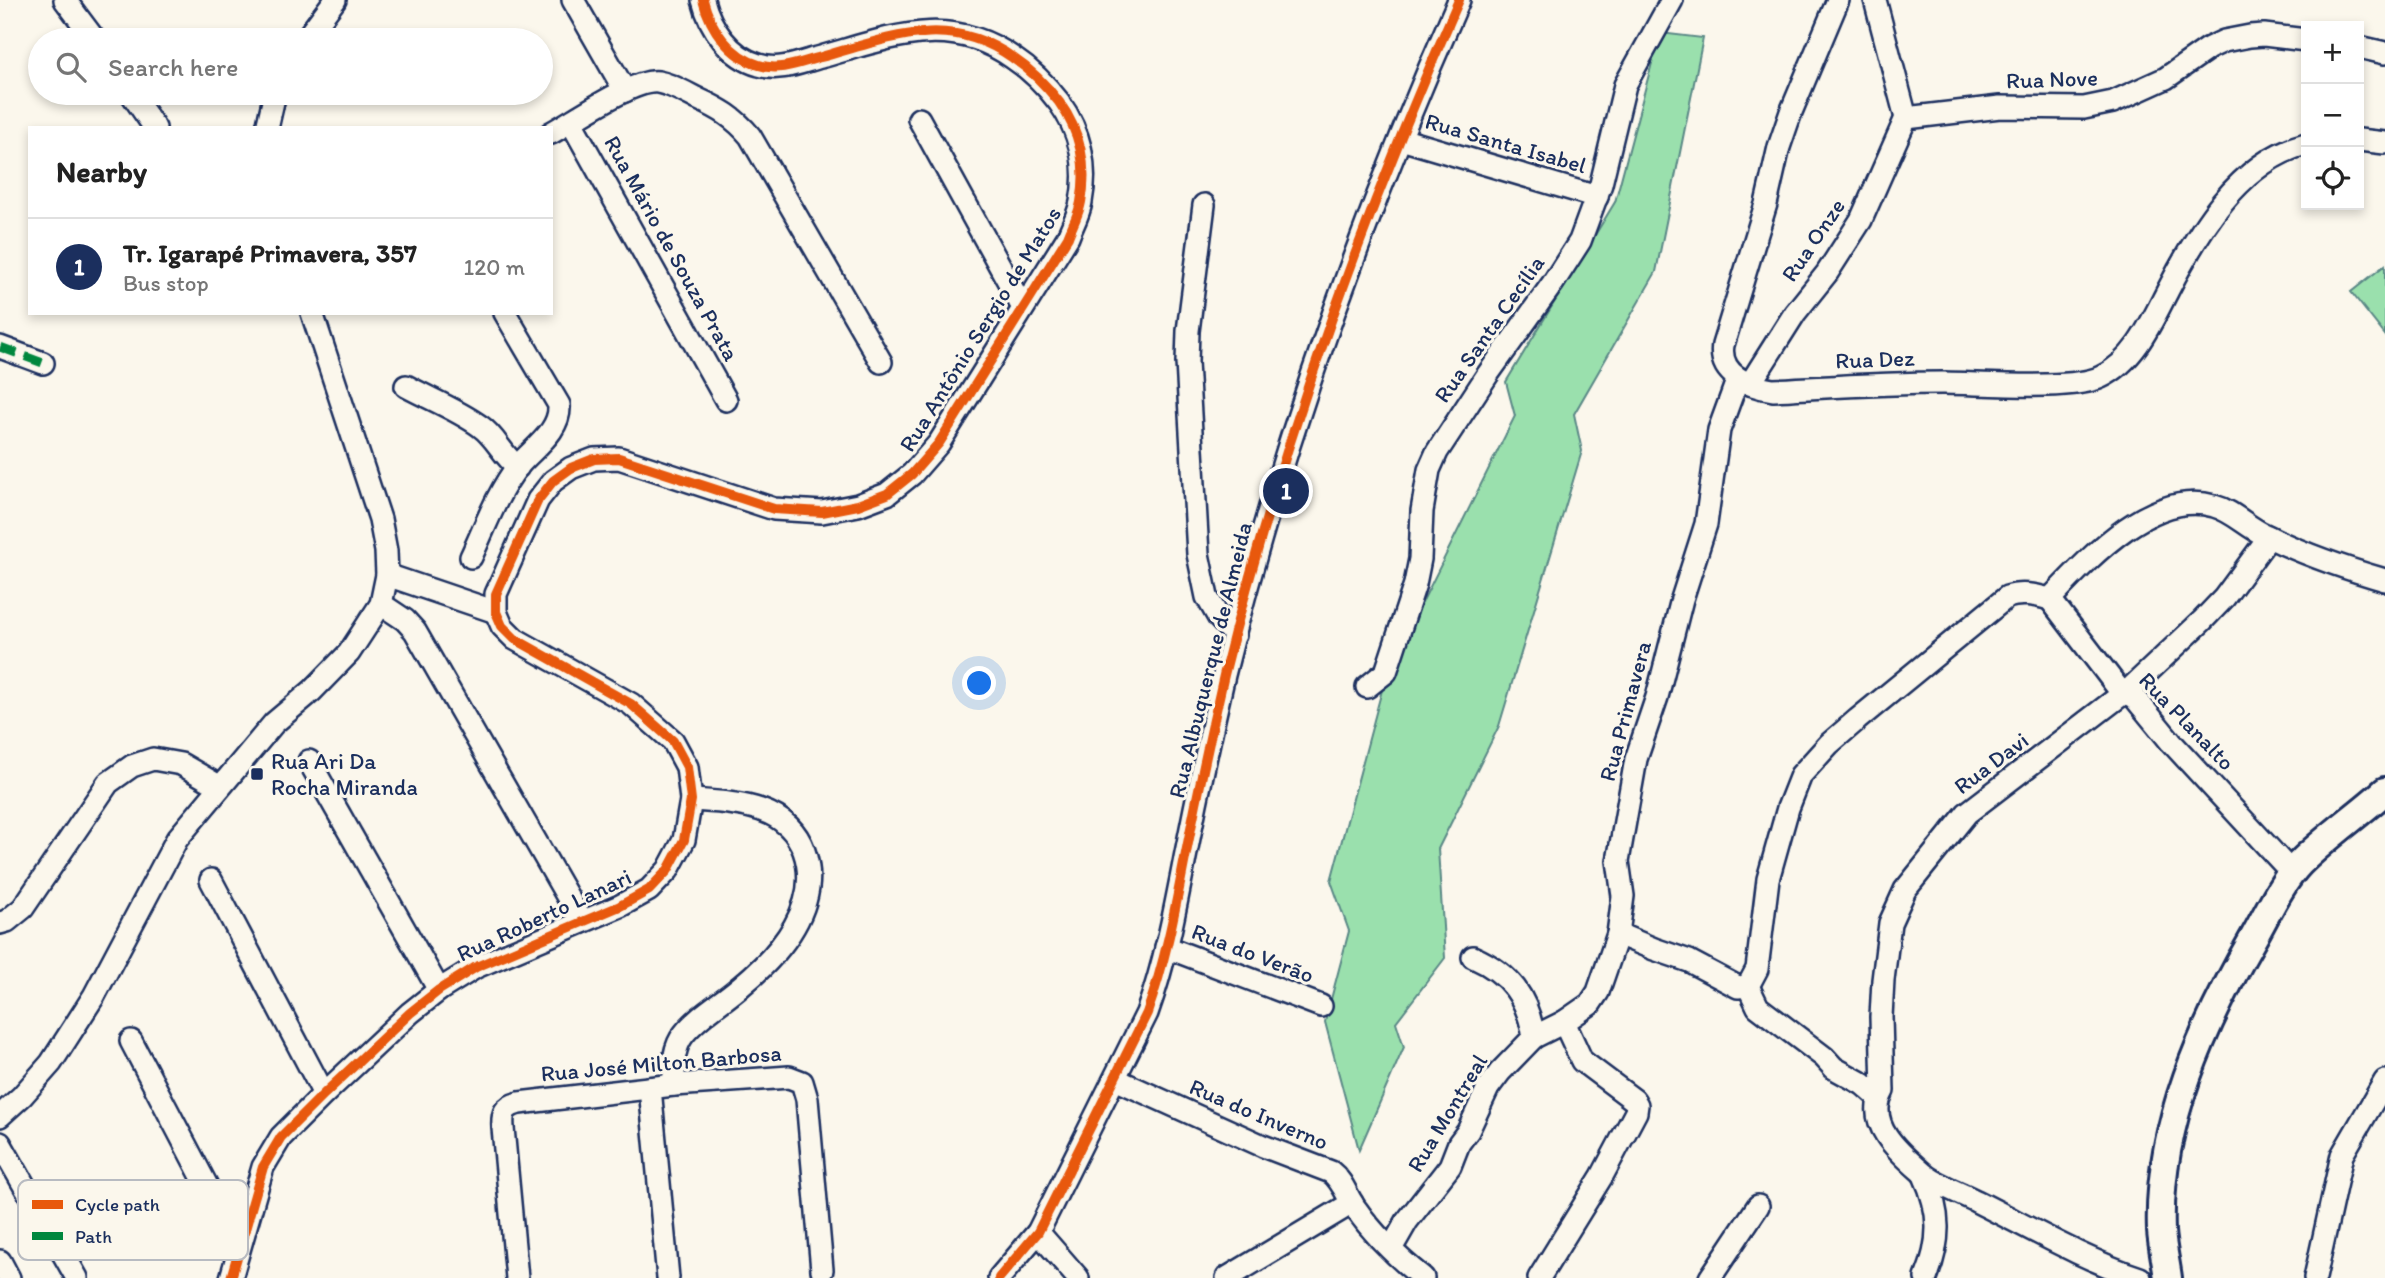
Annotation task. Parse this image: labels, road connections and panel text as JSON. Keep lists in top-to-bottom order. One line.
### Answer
{"streets":{"street":["Rua Nove","Rua Santa Isabel","Rua Onze","Rua Mário de Souza Prata","Rua Antônio Sergio de Matos","Rua Santa Cecília","Rua Dez","Rua Albuquerque de Almeida","Rua Primavera","Rua Planalto","Rua Davi","Rua Roberto Lanari","Rua do Verão","Rua José Milton Barbosa","Rua Montreal","Rua do Inverno"]},"crossings":[["Rua Nove","Rua Onze"],["Rua Santa Isabel","Rua Santa Cecília"],["Rua Santa Isabel","Rua Albuquerque de Almeida"],["Rua Onze","Rua Dez"],["Rua Onze","Rua Primavera"],["Rua Antônio Sergio de Matos","Rua Roberto Lanari"],["Rua Dez","Rua Primavera"],["Rua Albuquerque de Almeida","Rua do Verão"],["Rua Albuquerque de Almeida","Rua do Inverno"],["Rua Primavera","Rua Montreal"],["Rua Planalto","Rua Davi"],["Rua Montreal","Rua do Inverno"]],"places":{"transit":["Rua Ari Da Rocha Miranda"]},"legend":["Cycle path","Path"],"page":{"map_buttons":["+","−"],"search":"Search here","heading":"Nearby","list":[{"mark":"1","name":"Tr. Igarapé Primavera, 357","note":"Bus stop","value":"120 m"}],"pins":"1"}}
